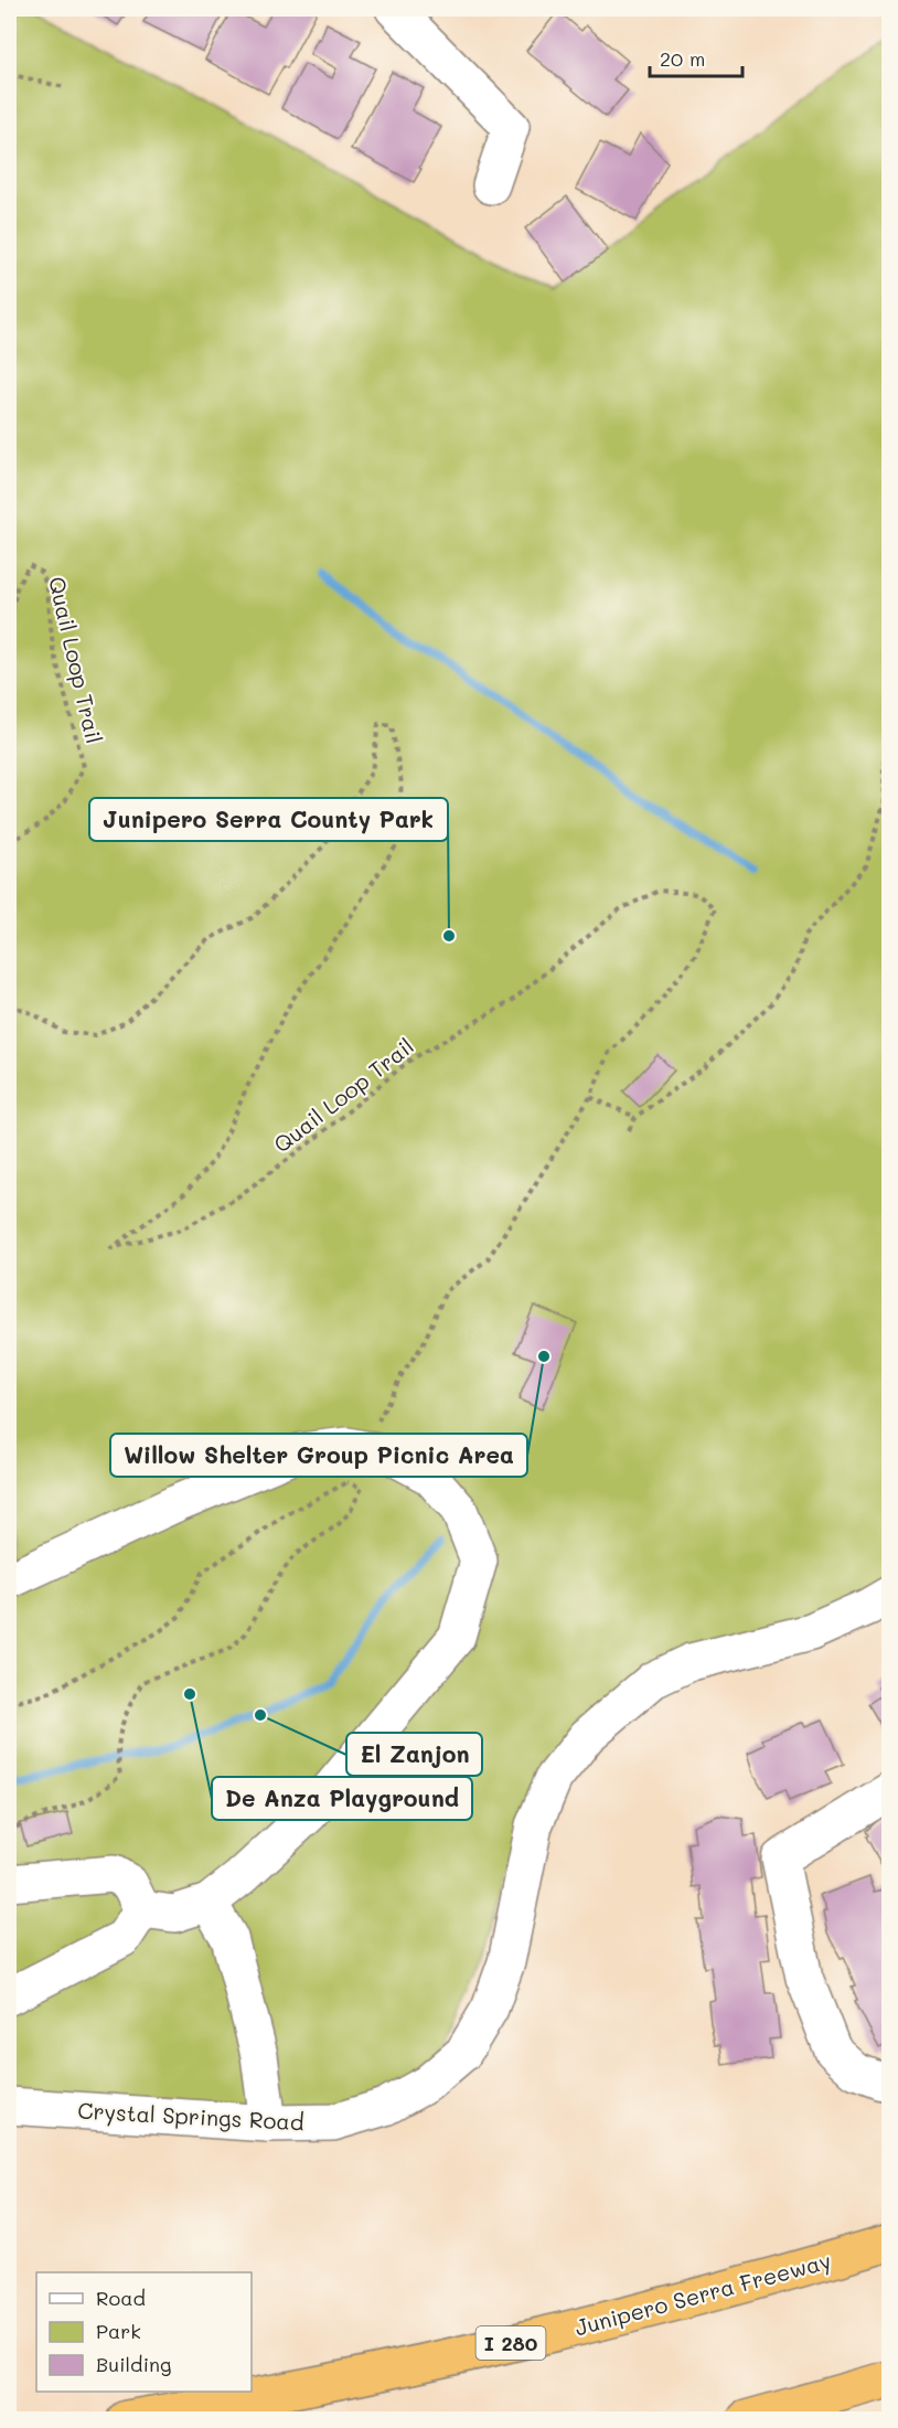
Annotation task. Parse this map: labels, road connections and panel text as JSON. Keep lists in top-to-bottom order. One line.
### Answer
{"streets":{"highway":["Junipero Serra Freeway","I 280"],"street":["Crystal Springs Road"],"path":["Quail Loop Trail"]},"places":["Junipero Serra County Park","Willow Shelter Group Picnic Area","De Anza Playground","El Zanjon"],"legend":["Road","Park","Building"],"scale_bar":"20 m"}
